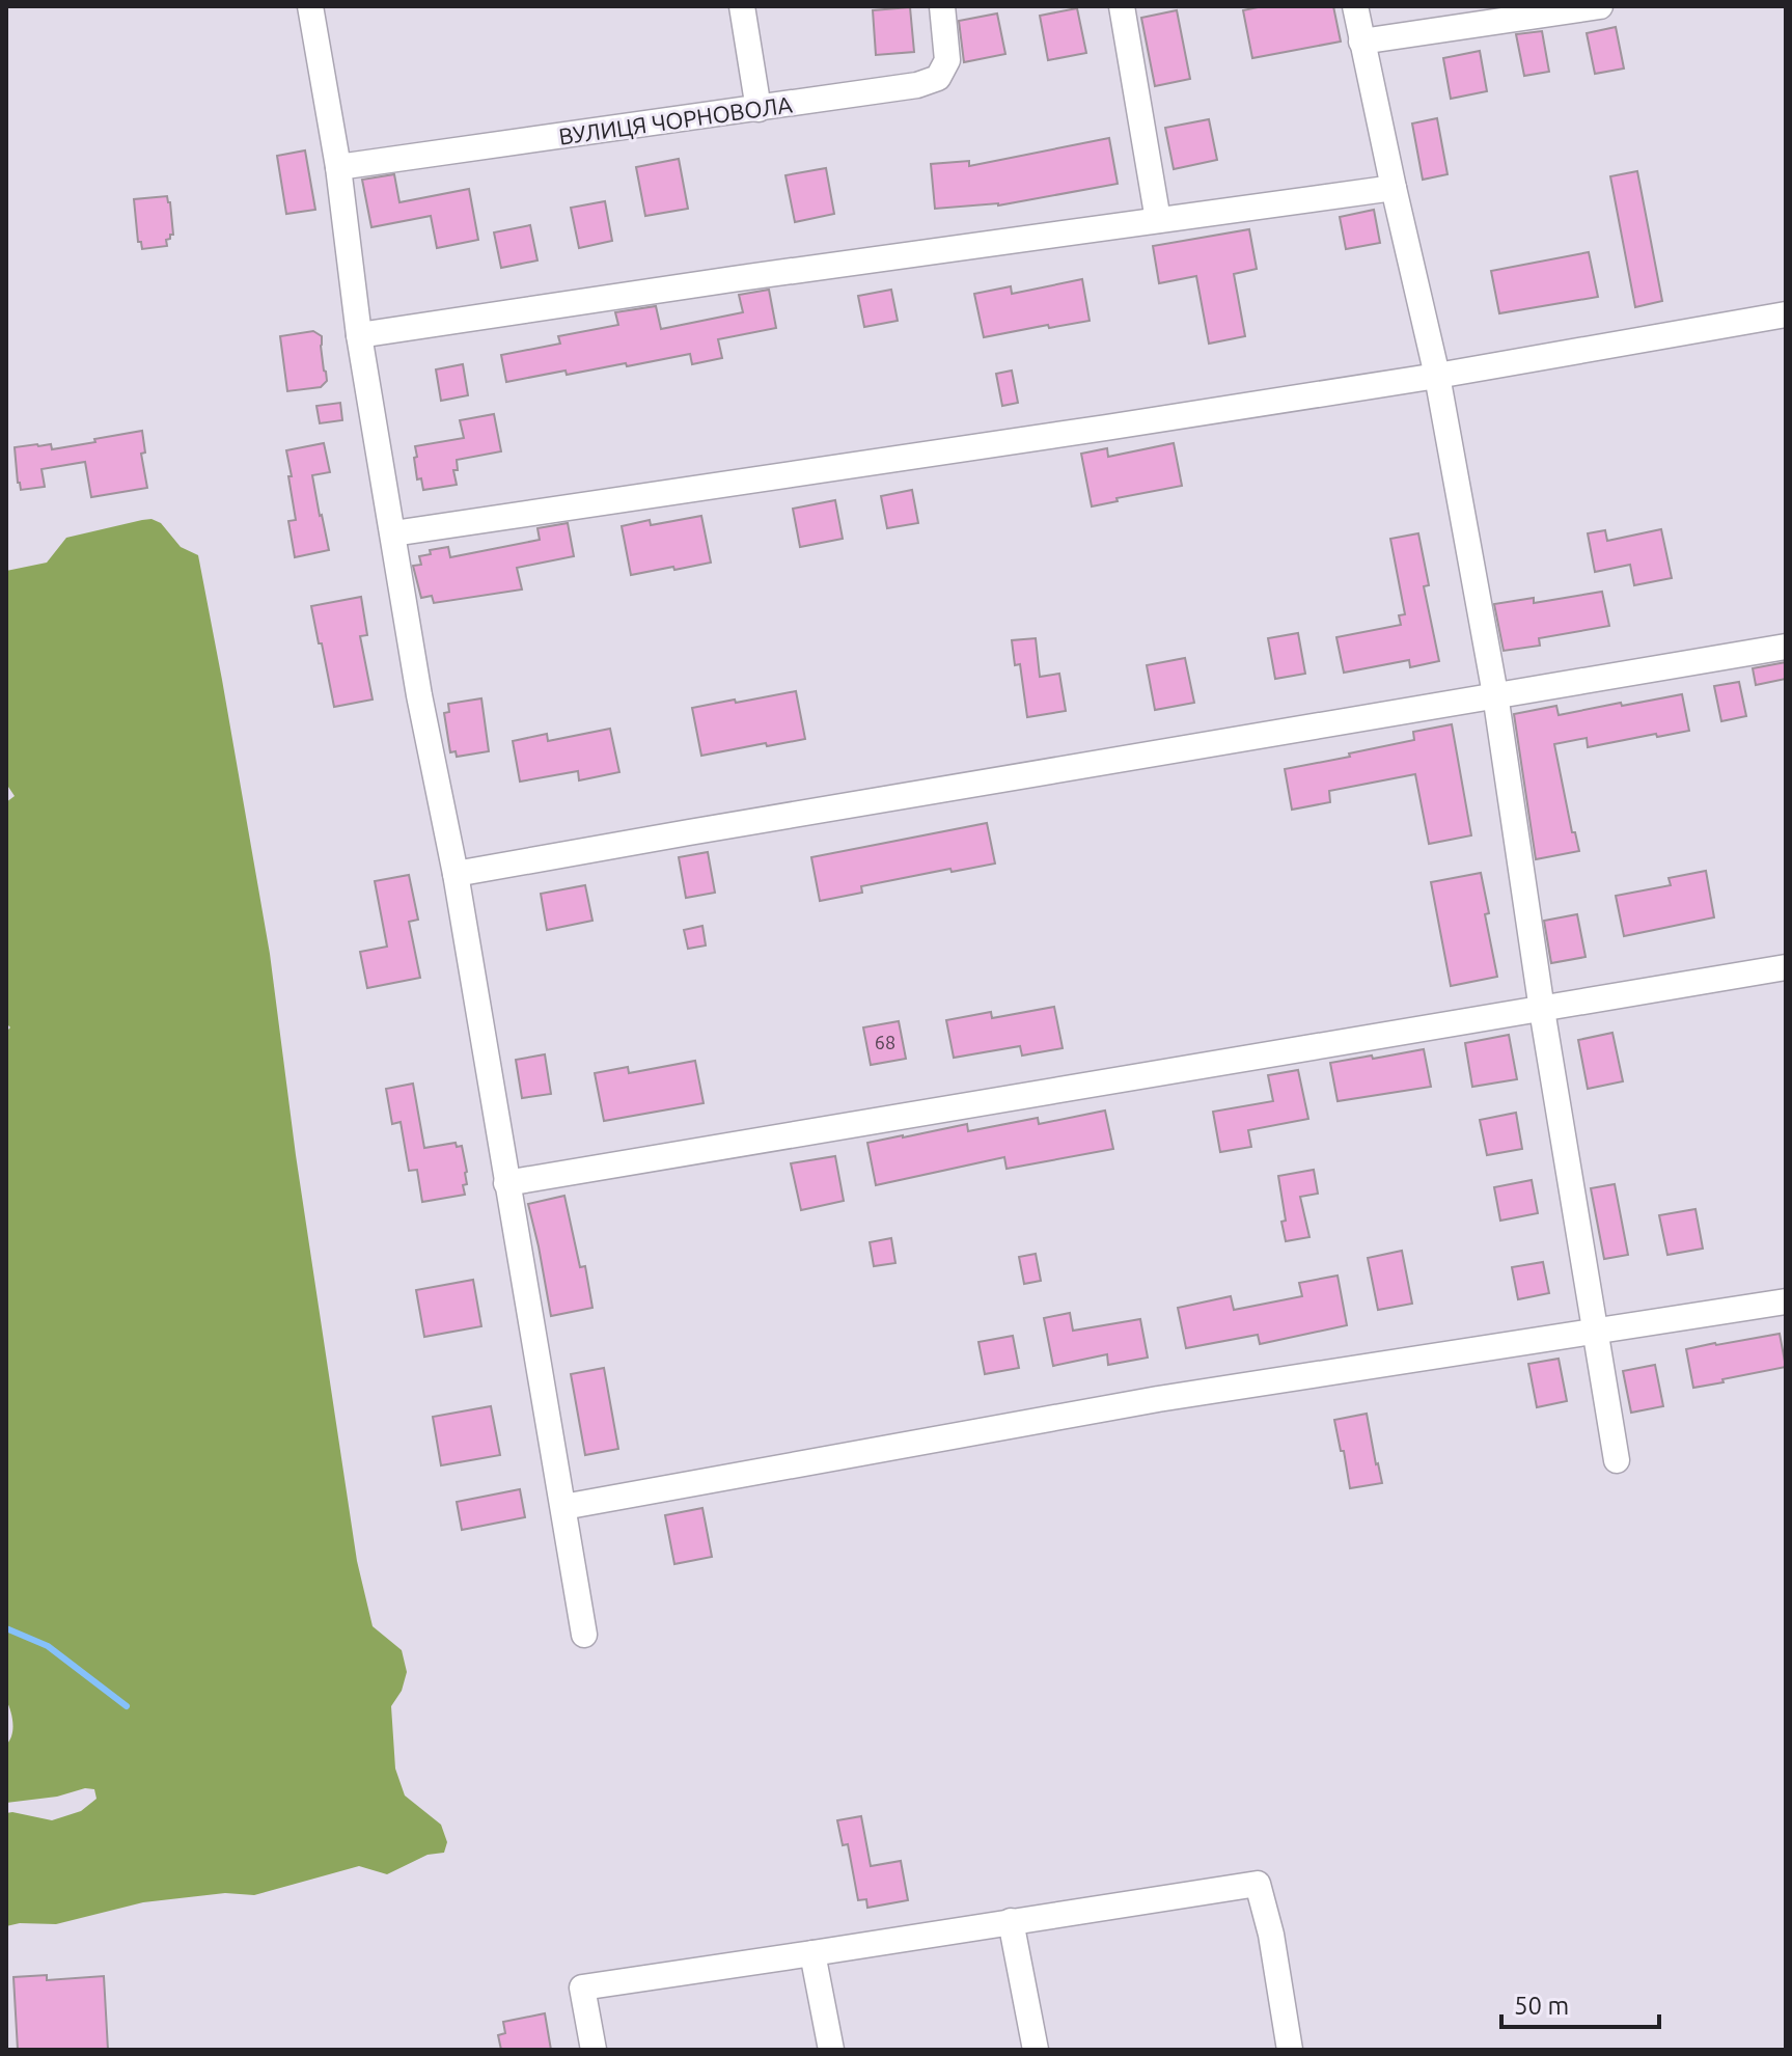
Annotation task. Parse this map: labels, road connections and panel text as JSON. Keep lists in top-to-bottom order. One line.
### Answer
{"streets":{"street":["ВУЛИЦЯ ЧОРНОВОЛА"]},"house_numbers":["68"],"scale_bar":"50 m"}
